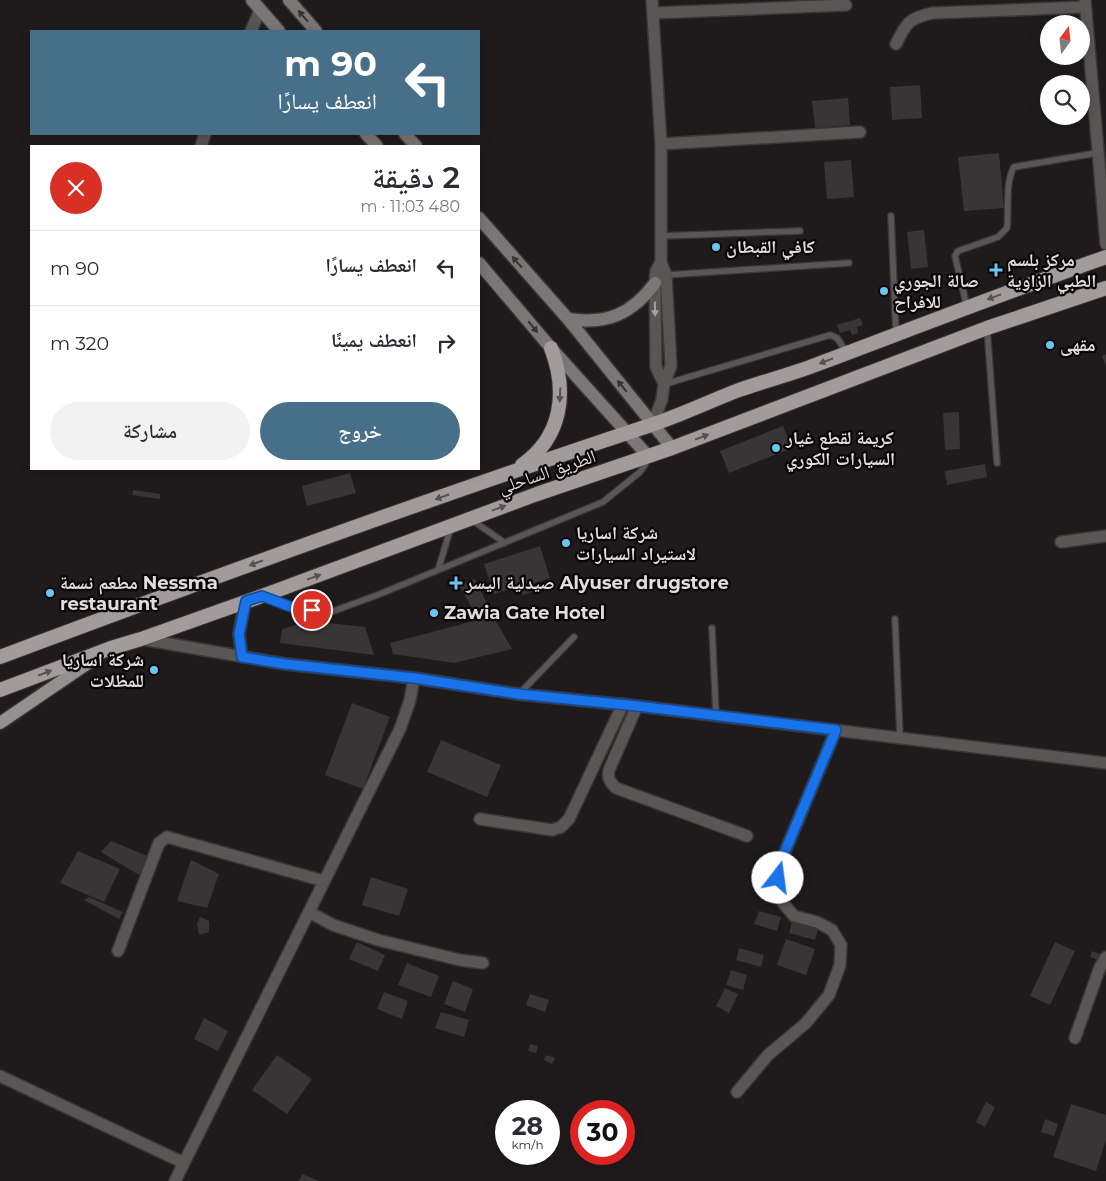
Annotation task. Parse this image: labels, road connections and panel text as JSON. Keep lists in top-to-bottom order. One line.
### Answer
{"streets":{"highway":["الطريق الساحلي"]},"places":{"other":["كافي القبطان","صالة الجوري للافراح","مقهى","كريمة لقطع غيار السيارات الكوري","شركة اساريا لاستيراد السيارات","مطعم نسمة Nessma restaurant","Zawia Gate Hotel","شركة اساريا للمظلات"],"health":["مركز بلسم الطبي الزاوية","صيدلية اليسر Alyuser drugstore"]},"north":"top","page":{"turn":["90 m","انعطف يسارًا"],"heading":["2 دقيقة","480 m · 11:03"],"list":[{"name":"انعطف يسارًا","value":"90 m"},{"name":"انعطف يمينًا","value":"320 m"}],"buttons":["خروج","مشاركة"],"speed":"28 km/h","limit":"30"}}
